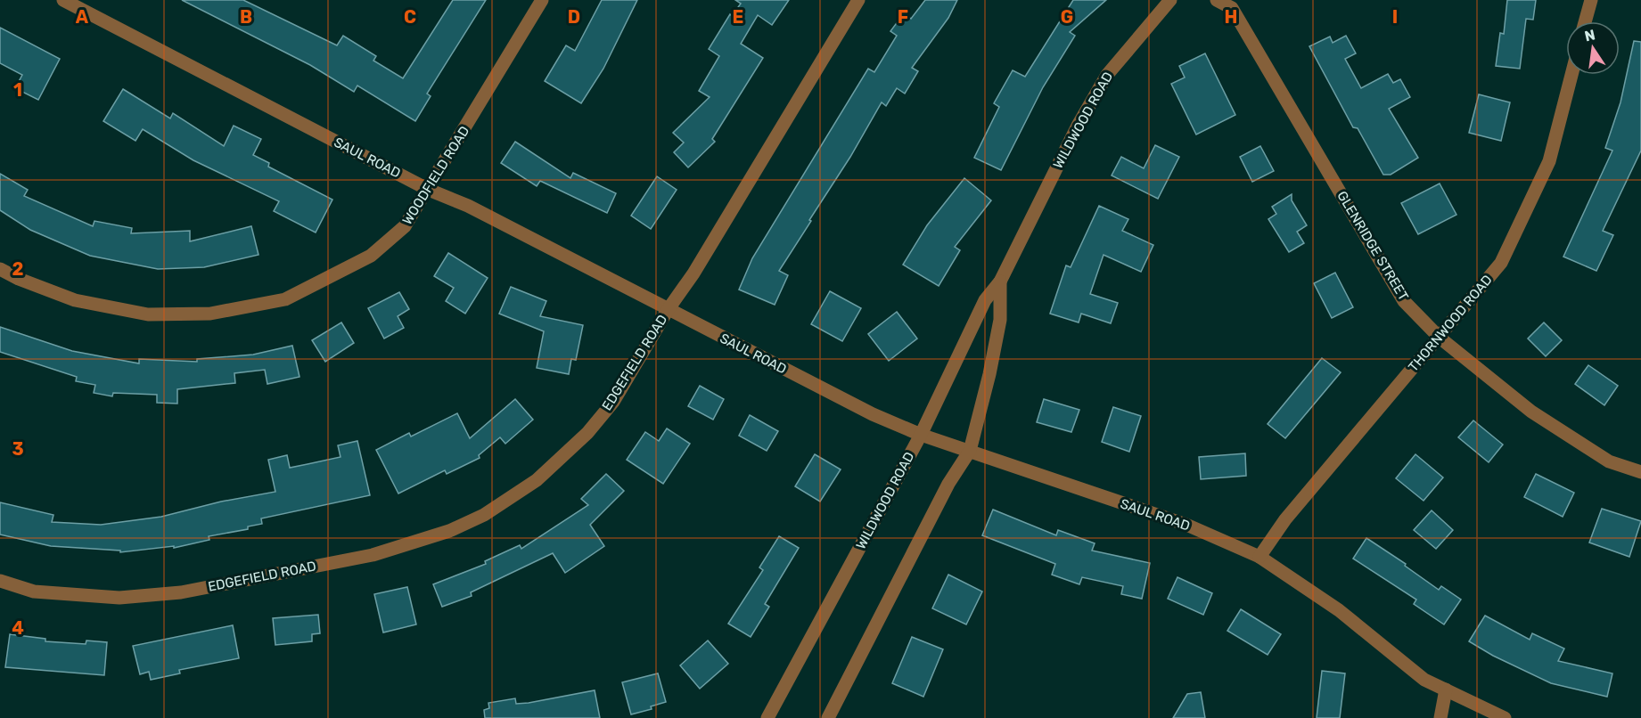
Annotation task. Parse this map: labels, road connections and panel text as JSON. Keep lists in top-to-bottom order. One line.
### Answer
{"streets":{"street":["WILDWOOD ROAD","SAUL ROAD","WOODFIELD ROAD","GLENRIDGE STREET","THORNWOOD ROAD","EDGEFIELD ROAD"]},"crossings":[["WILDWOOD ROAD","SAUL ROAD"],["SAUL ROAD","WOODFIELD ROAD"],["SAUL ROAD","THORNWOOD ROAD"],["SAUL ROAD","EDGEFIELD ROAD"],["GLENRIDGE STREET","THORNWOOD ROAD"]],"north":"top","grid":{"columns":["A","B","C","D","E","F","G","H","I"],"rows":["1","2","3","4"]}}
